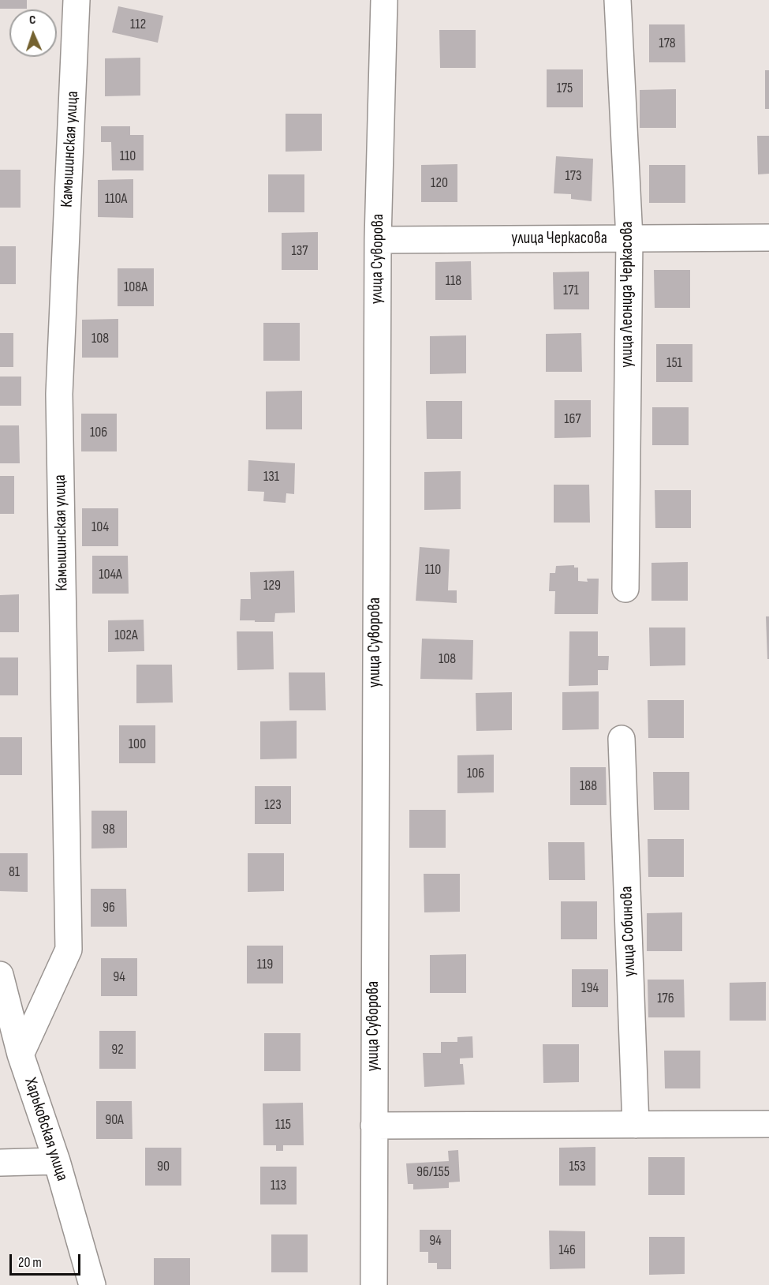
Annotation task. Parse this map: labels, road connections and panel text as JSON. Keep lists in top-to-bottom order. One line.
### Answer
{"streets":{"street":["Камышинская улица","улица Черкасова","улица Суворова","улица Леонида Черкасова","улица Собинова","Харьковская улица"]},"crossings":[["Камышинская улица","Харьковская улица"],["улица Черкасова","улица Суворова"],["улица Черкасова","улица Леонида Черкасова"]],"house_numbers":["112","178","175","110","173","120","110А","137","118","108А","171","108","151","167","106","131","104","110","104А","129","102А","108","100","106","188","123","98","81","96","119","94","194","176","92","90А","115","90","153","96/155","113","94","146"],"scale_bar":"20 m","north":"top"}
